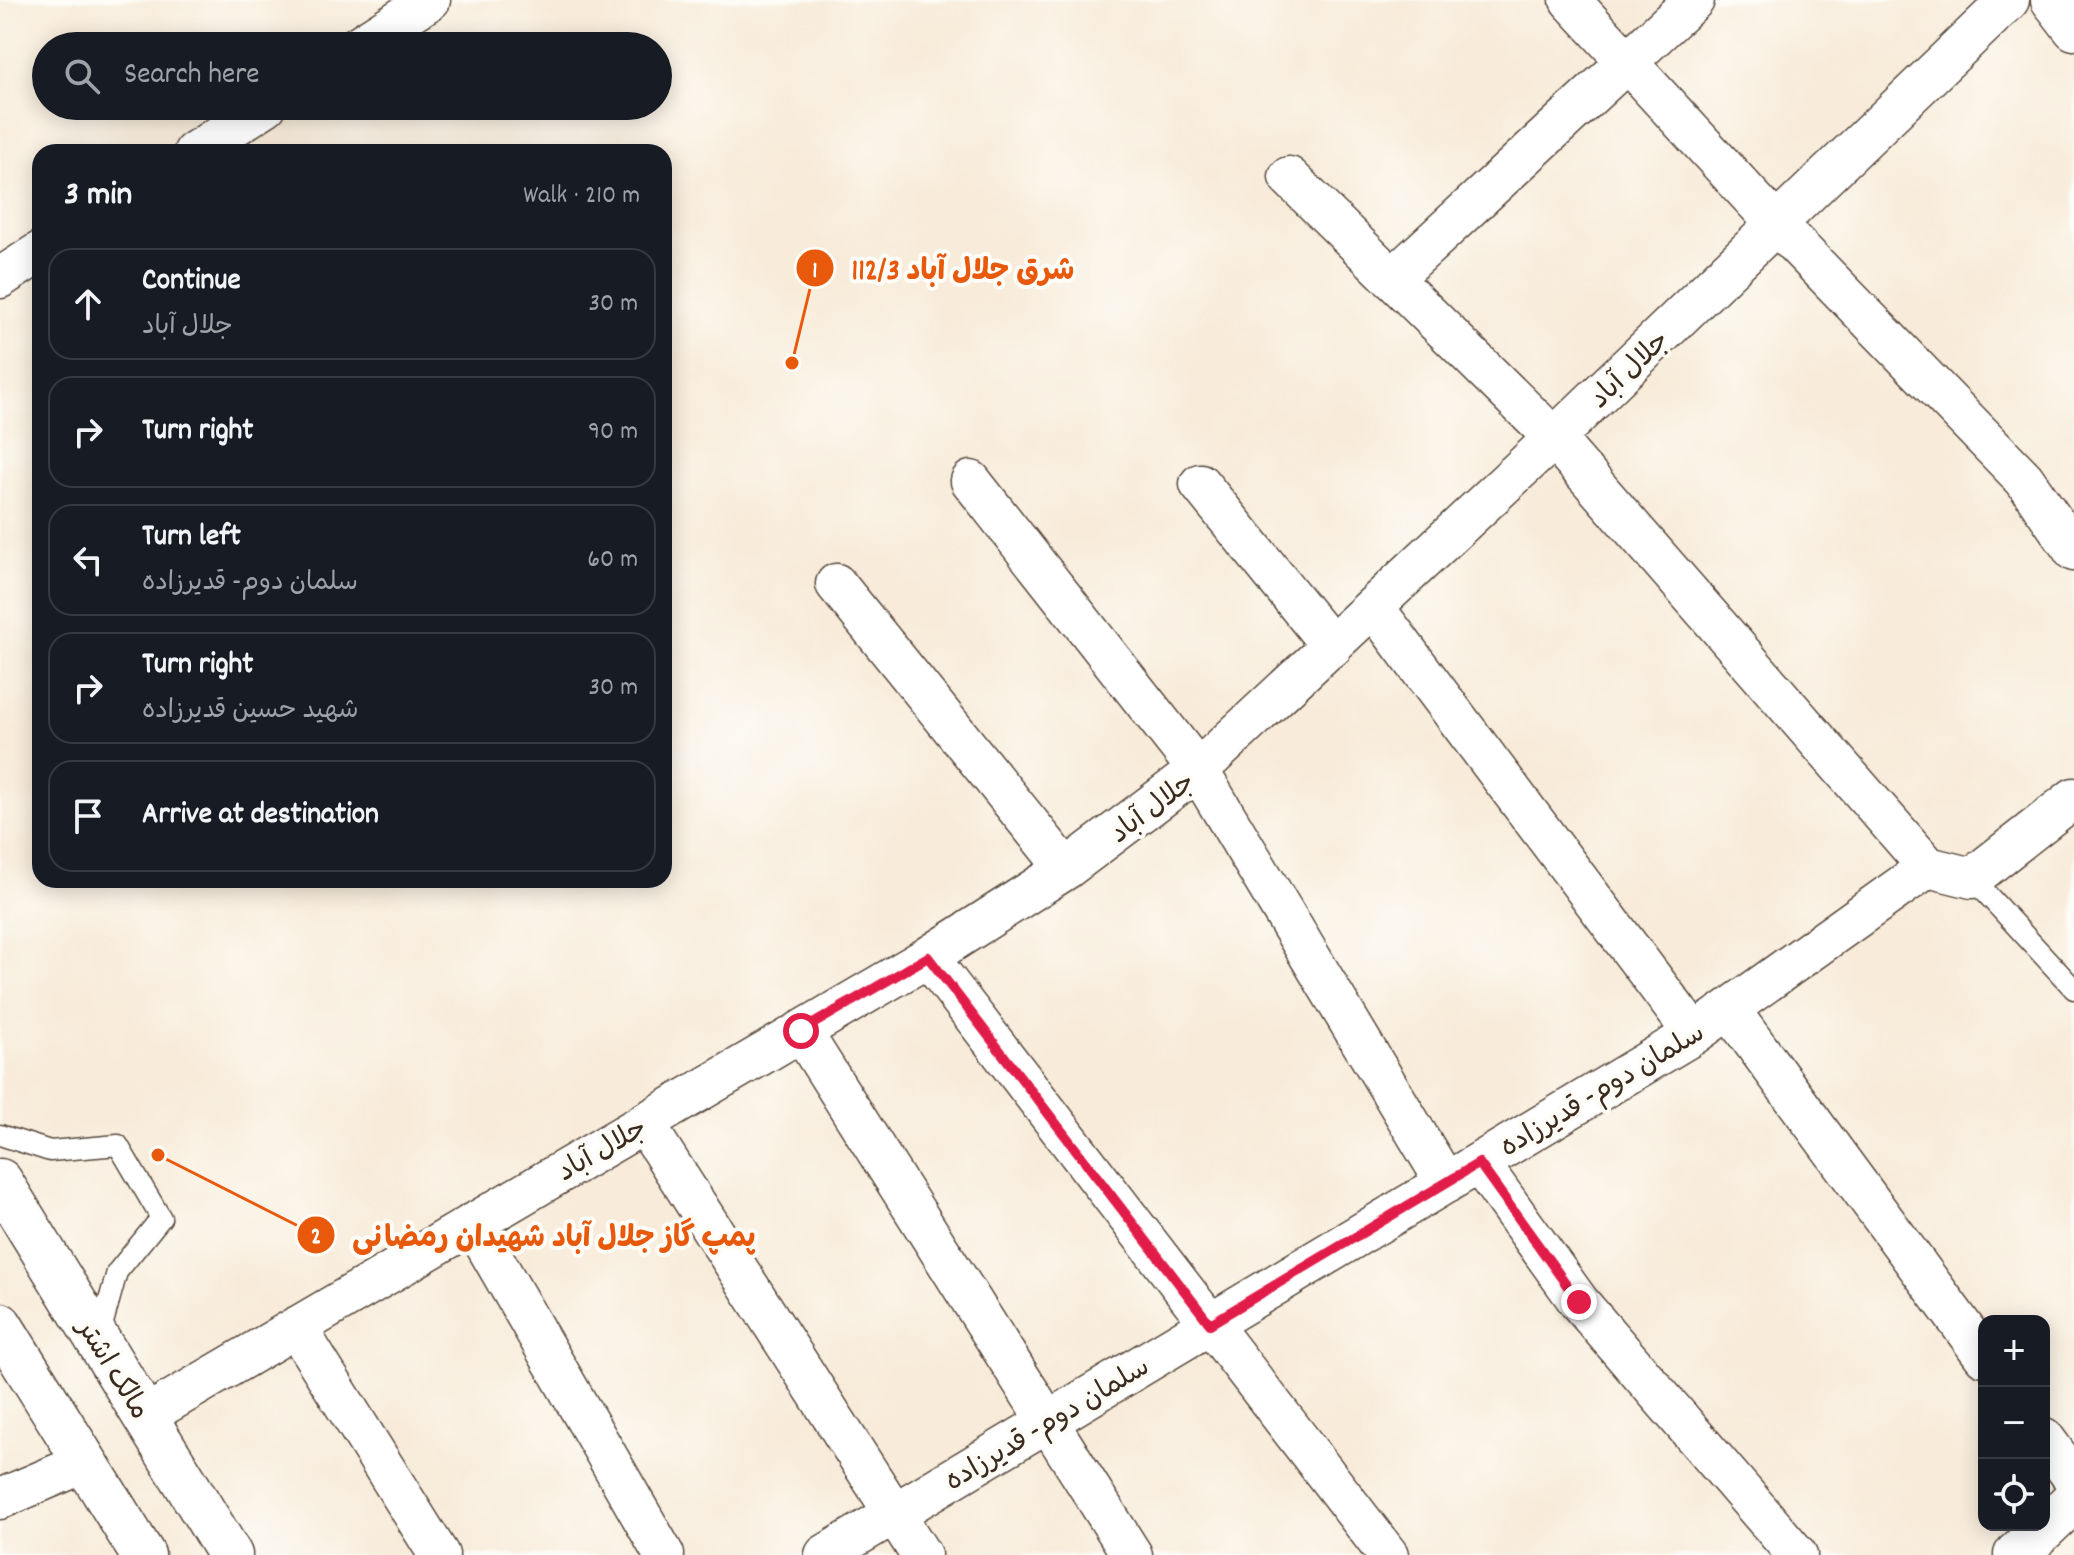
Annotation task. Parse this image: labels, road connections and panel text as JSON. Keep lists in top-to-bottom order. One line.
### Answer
{"streets":{"main road":["مالک اشتر"],"street":["جلال آباد","سلمان دوم- قدیرزاده"]},"crossings":[["جلال آباد","مالک اشتر"]],"places":["شرق جلال آباد 112/3","پمپ گاز جلال آباد شهیدان رمضانی"],"page":{"search":"Search here","heading":["3 min","Walk · 210 m"],"list":[["Continue","جلال آباد","30 m"],["Turn right","90 m"],["Turn left","سلمان دوم- قدیرزاده","60 m"],["Turn right","شهید حسین قدیرزاده","30 m"],"Arrive at destination"],"map_buttons":["+","−"]}}
